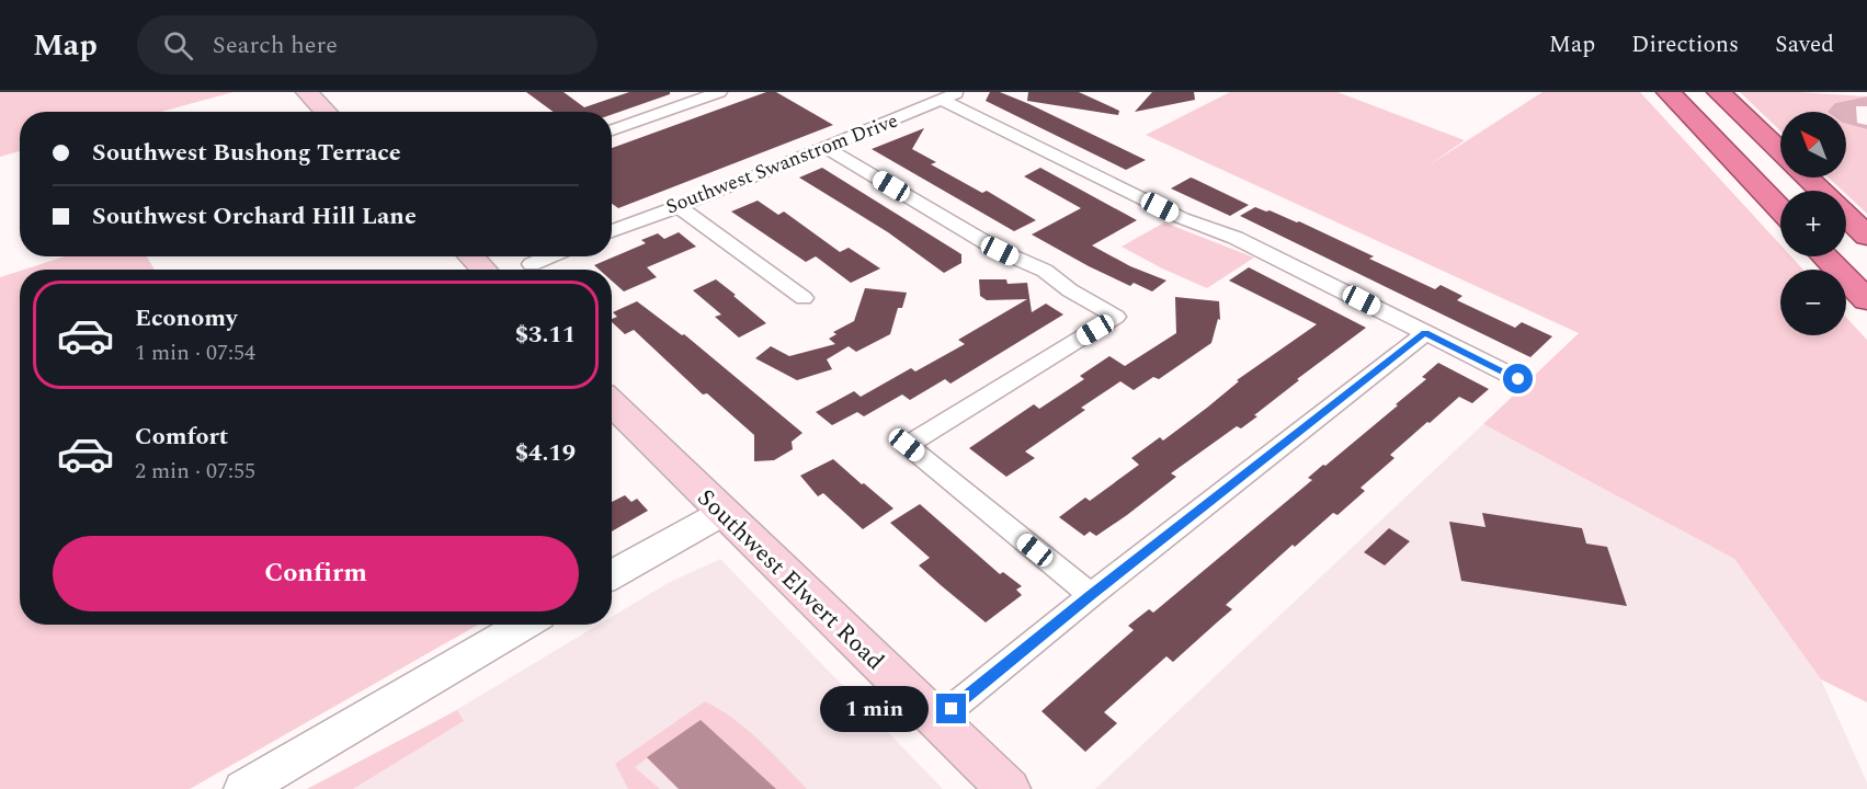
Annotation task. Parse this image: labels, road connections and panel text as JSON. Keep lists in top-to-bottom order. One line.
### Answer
{"streets":{"main road":["Southwest Elwert Road"],"street":["Southwest Swanstrom Drive"]},"north":"top left","page":{"header":"Map","search":"Search here","nav":["Map","Directions","Saved"],"map_buttons":["+","−"],"banner":["Southwest Bushong Terrace","Southwest Orchard Hill Lane"],"list":[{"name":"Economy","note":"1 min · 07:54","value":"$3.11"},{"name":"Comfort","note":"2 min · 07:55","value":"$4.19"}],"buttons":"Confirm","bubble":"1 min"}}
